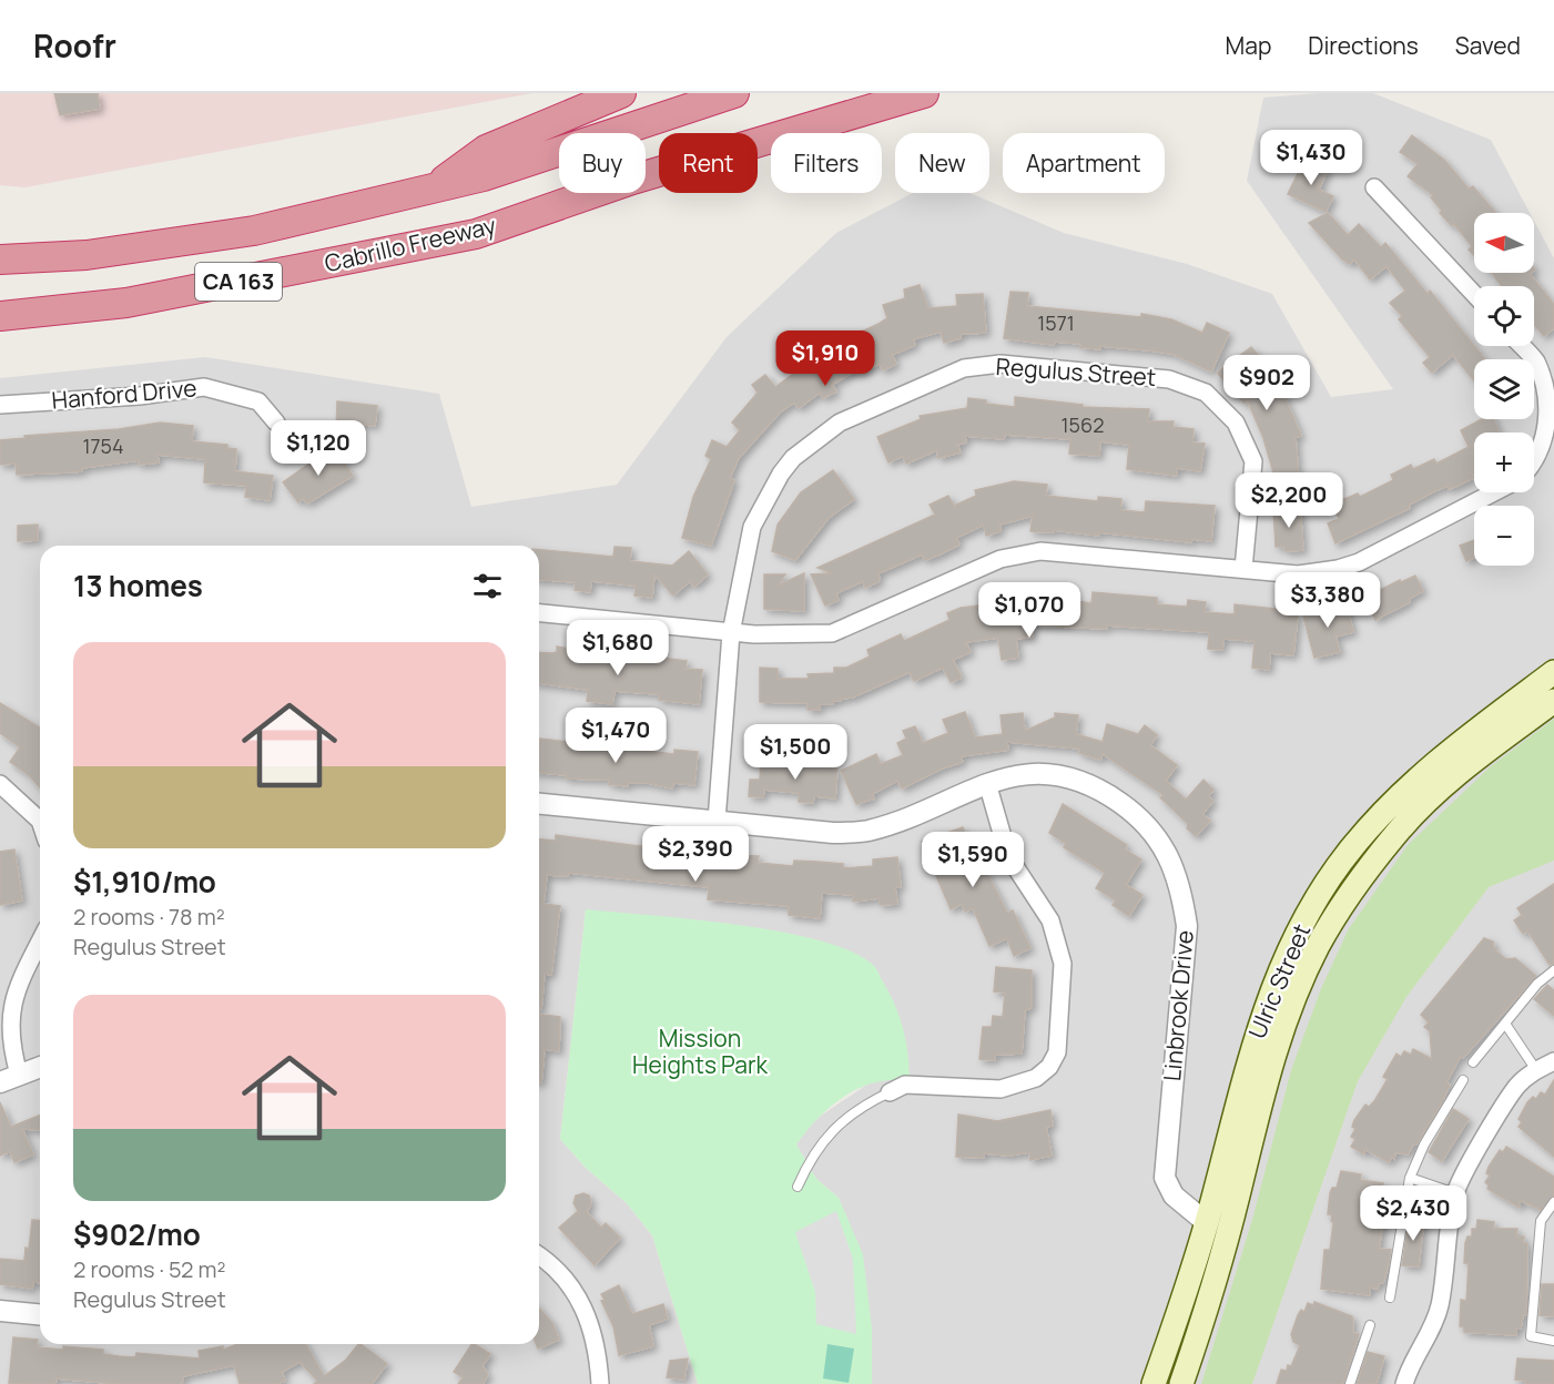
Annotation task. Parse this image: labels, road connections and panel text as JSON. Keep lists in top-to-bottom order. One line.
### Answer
{"streets":{"highway":["Cabrillo Freeway","CA 163"],"main road":["Ulric Street"],"street":["Regulus Street","Hanford Drive","Linbrook Drive"]},"crossings":[["Regulus Street","Linbrook Drive"],["Ulric Street","Linbrook Drive"]],"parks":["Mission Heights Park"],"house_numbers":["1571","1562","1754"],"north":"left","page":{"header":"Roofr","nav":["Map","Directions","Saved"],"price":["$1,430","$1,910","$902","$1,120","$2,200","$3,380","$1,070","$1,680","$1,470","$1,500","$2,390","$1,590","$2,430"],"chip":["Buy","Rent","Filters","New","Apartment"],"map_buttons":["+","−"],"heading":"13 homes","list":[{"name":"$1,910/mo","note":"2 rooms · 78 m² · Regulus Street"},{"name":"$902/mo","note":"2 rooms · 52 m² · Regulus Street"}]}}
